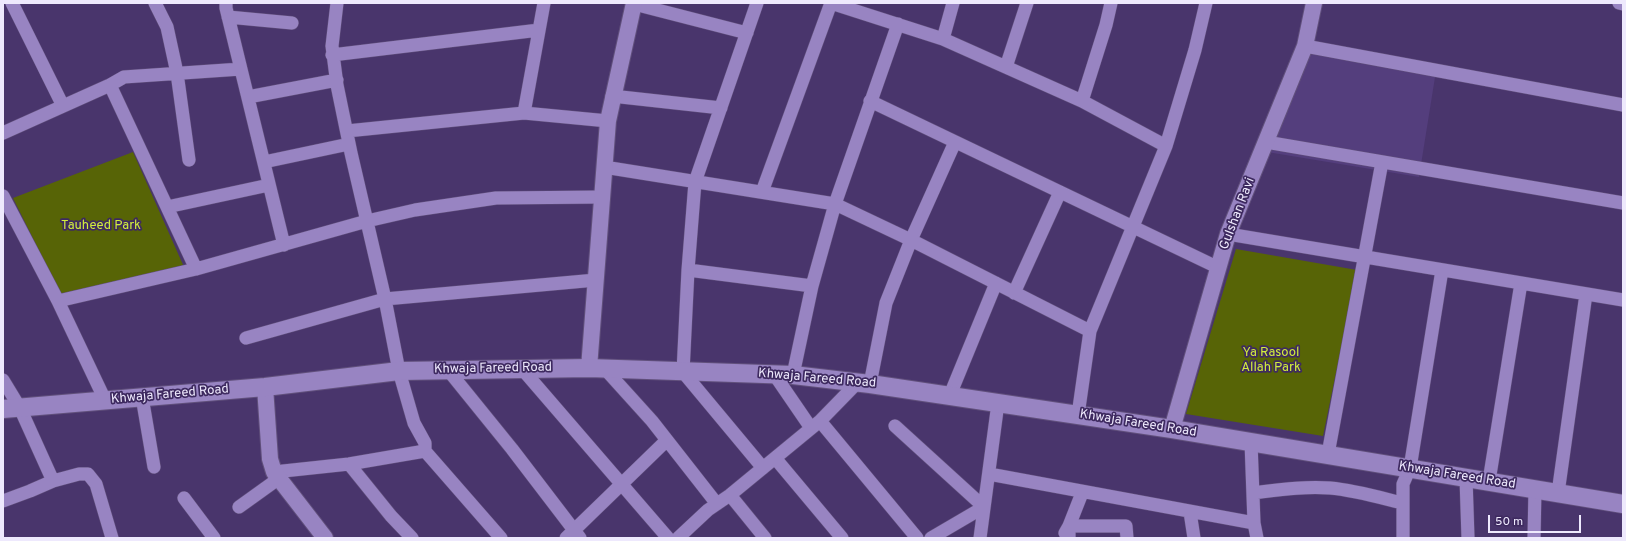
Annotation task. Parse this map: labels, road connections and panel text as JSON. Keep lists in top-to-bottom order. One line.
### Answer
{"streets":{"main road":["Khwaja Fareed Road"],"street":["Gulshan Ravi"]},"crossings":[["Gulshan Ravi","Khwaja Fareed Road"]],"parks":["Tauheed Park","Ya Rasool Allah Park"],"scale_bar":"50 m"}
